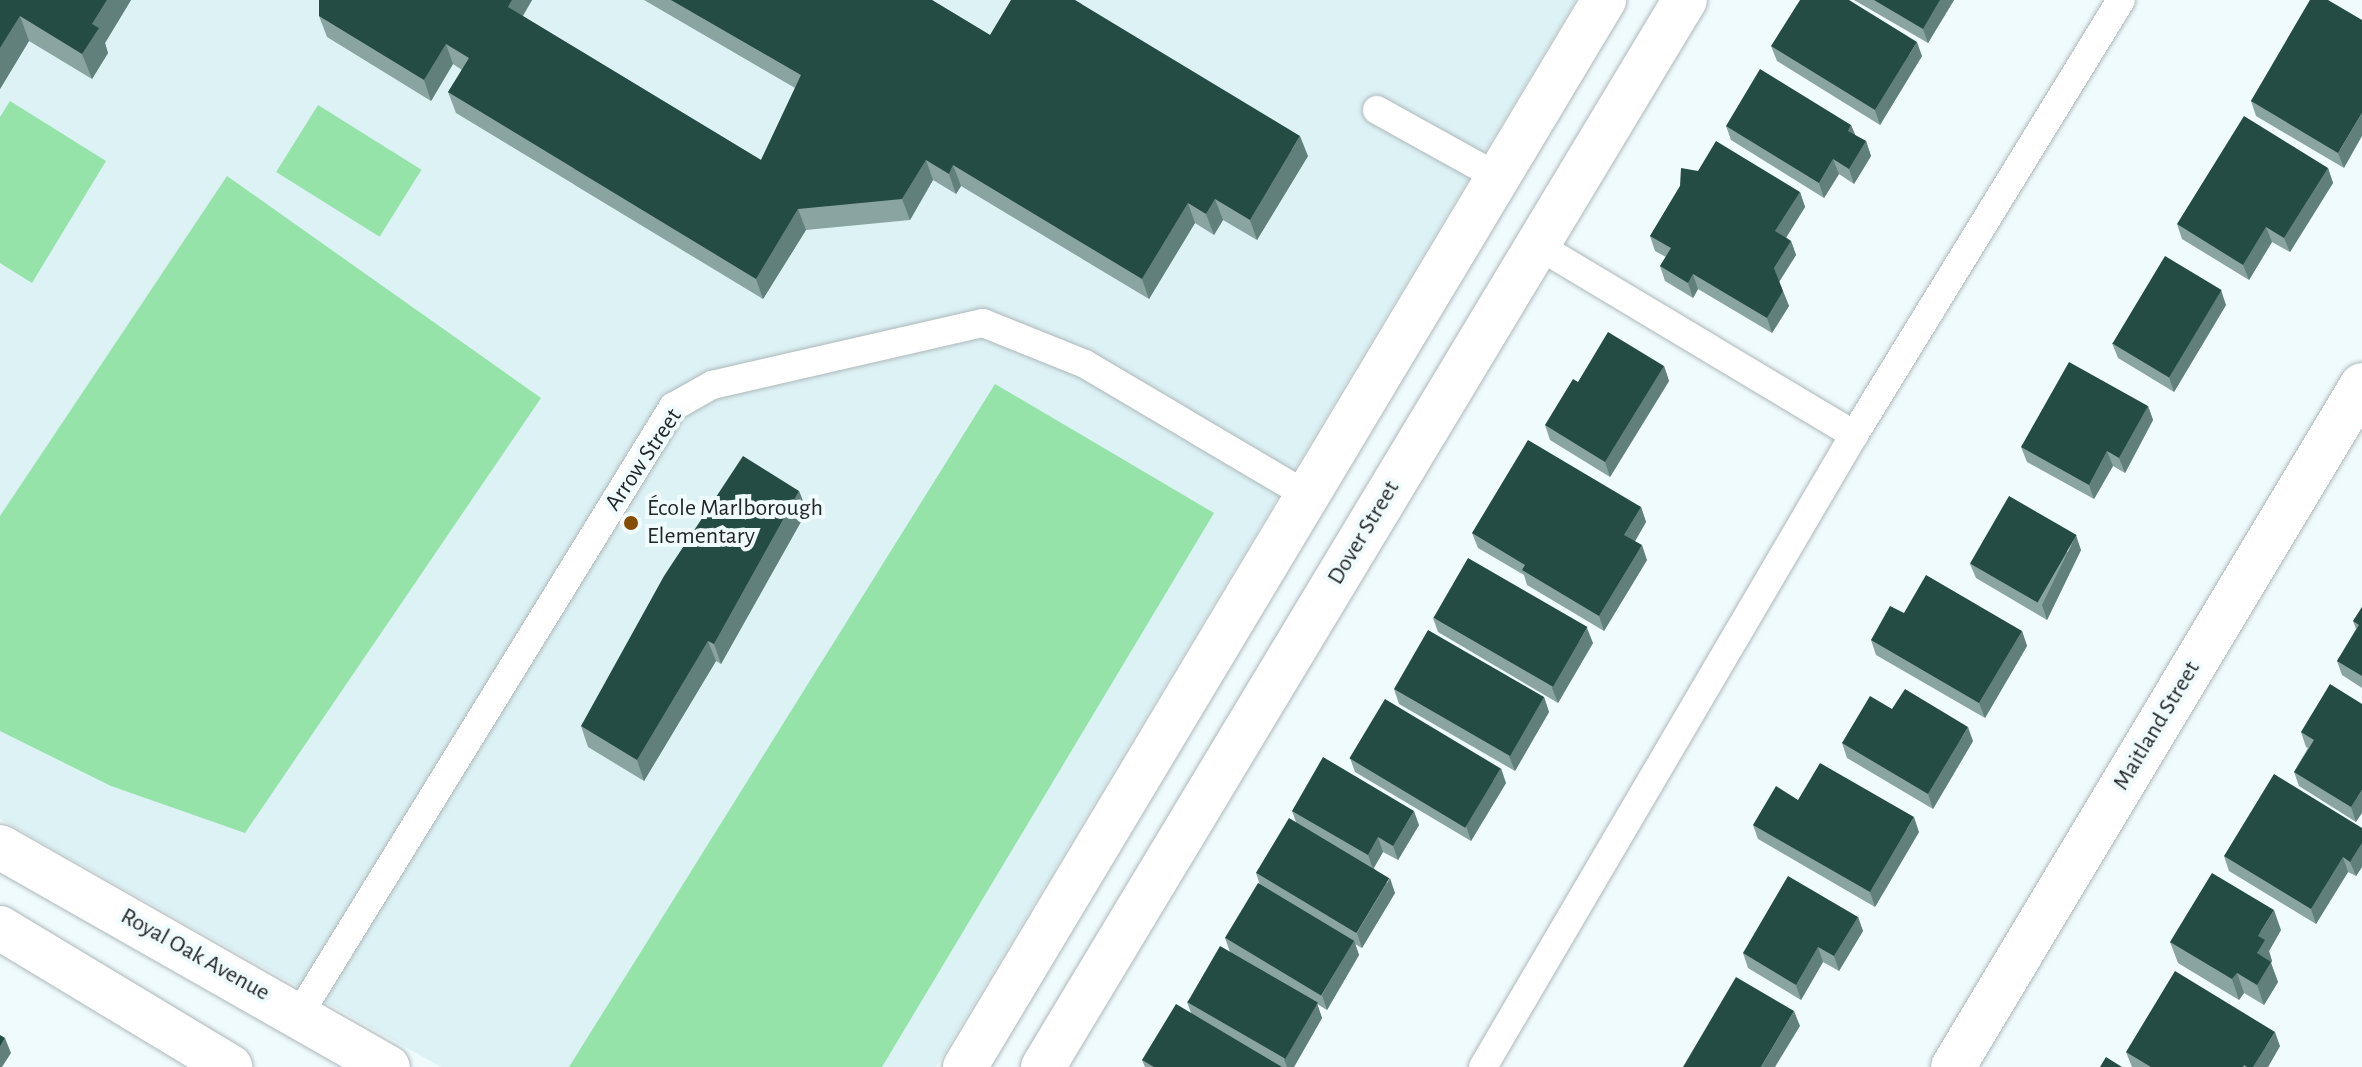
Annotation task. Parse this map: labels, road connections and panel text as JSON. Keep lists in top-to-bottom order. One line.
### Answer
{"streets":{"main road":["Dover Street","Maitland Street","Royal Oak Avenue"],"lane":["Arrow Street"]},"crossings":[["Arrow Street","Royal Oak Avenue"]],"places":["École Marlborough Elementary"]}
